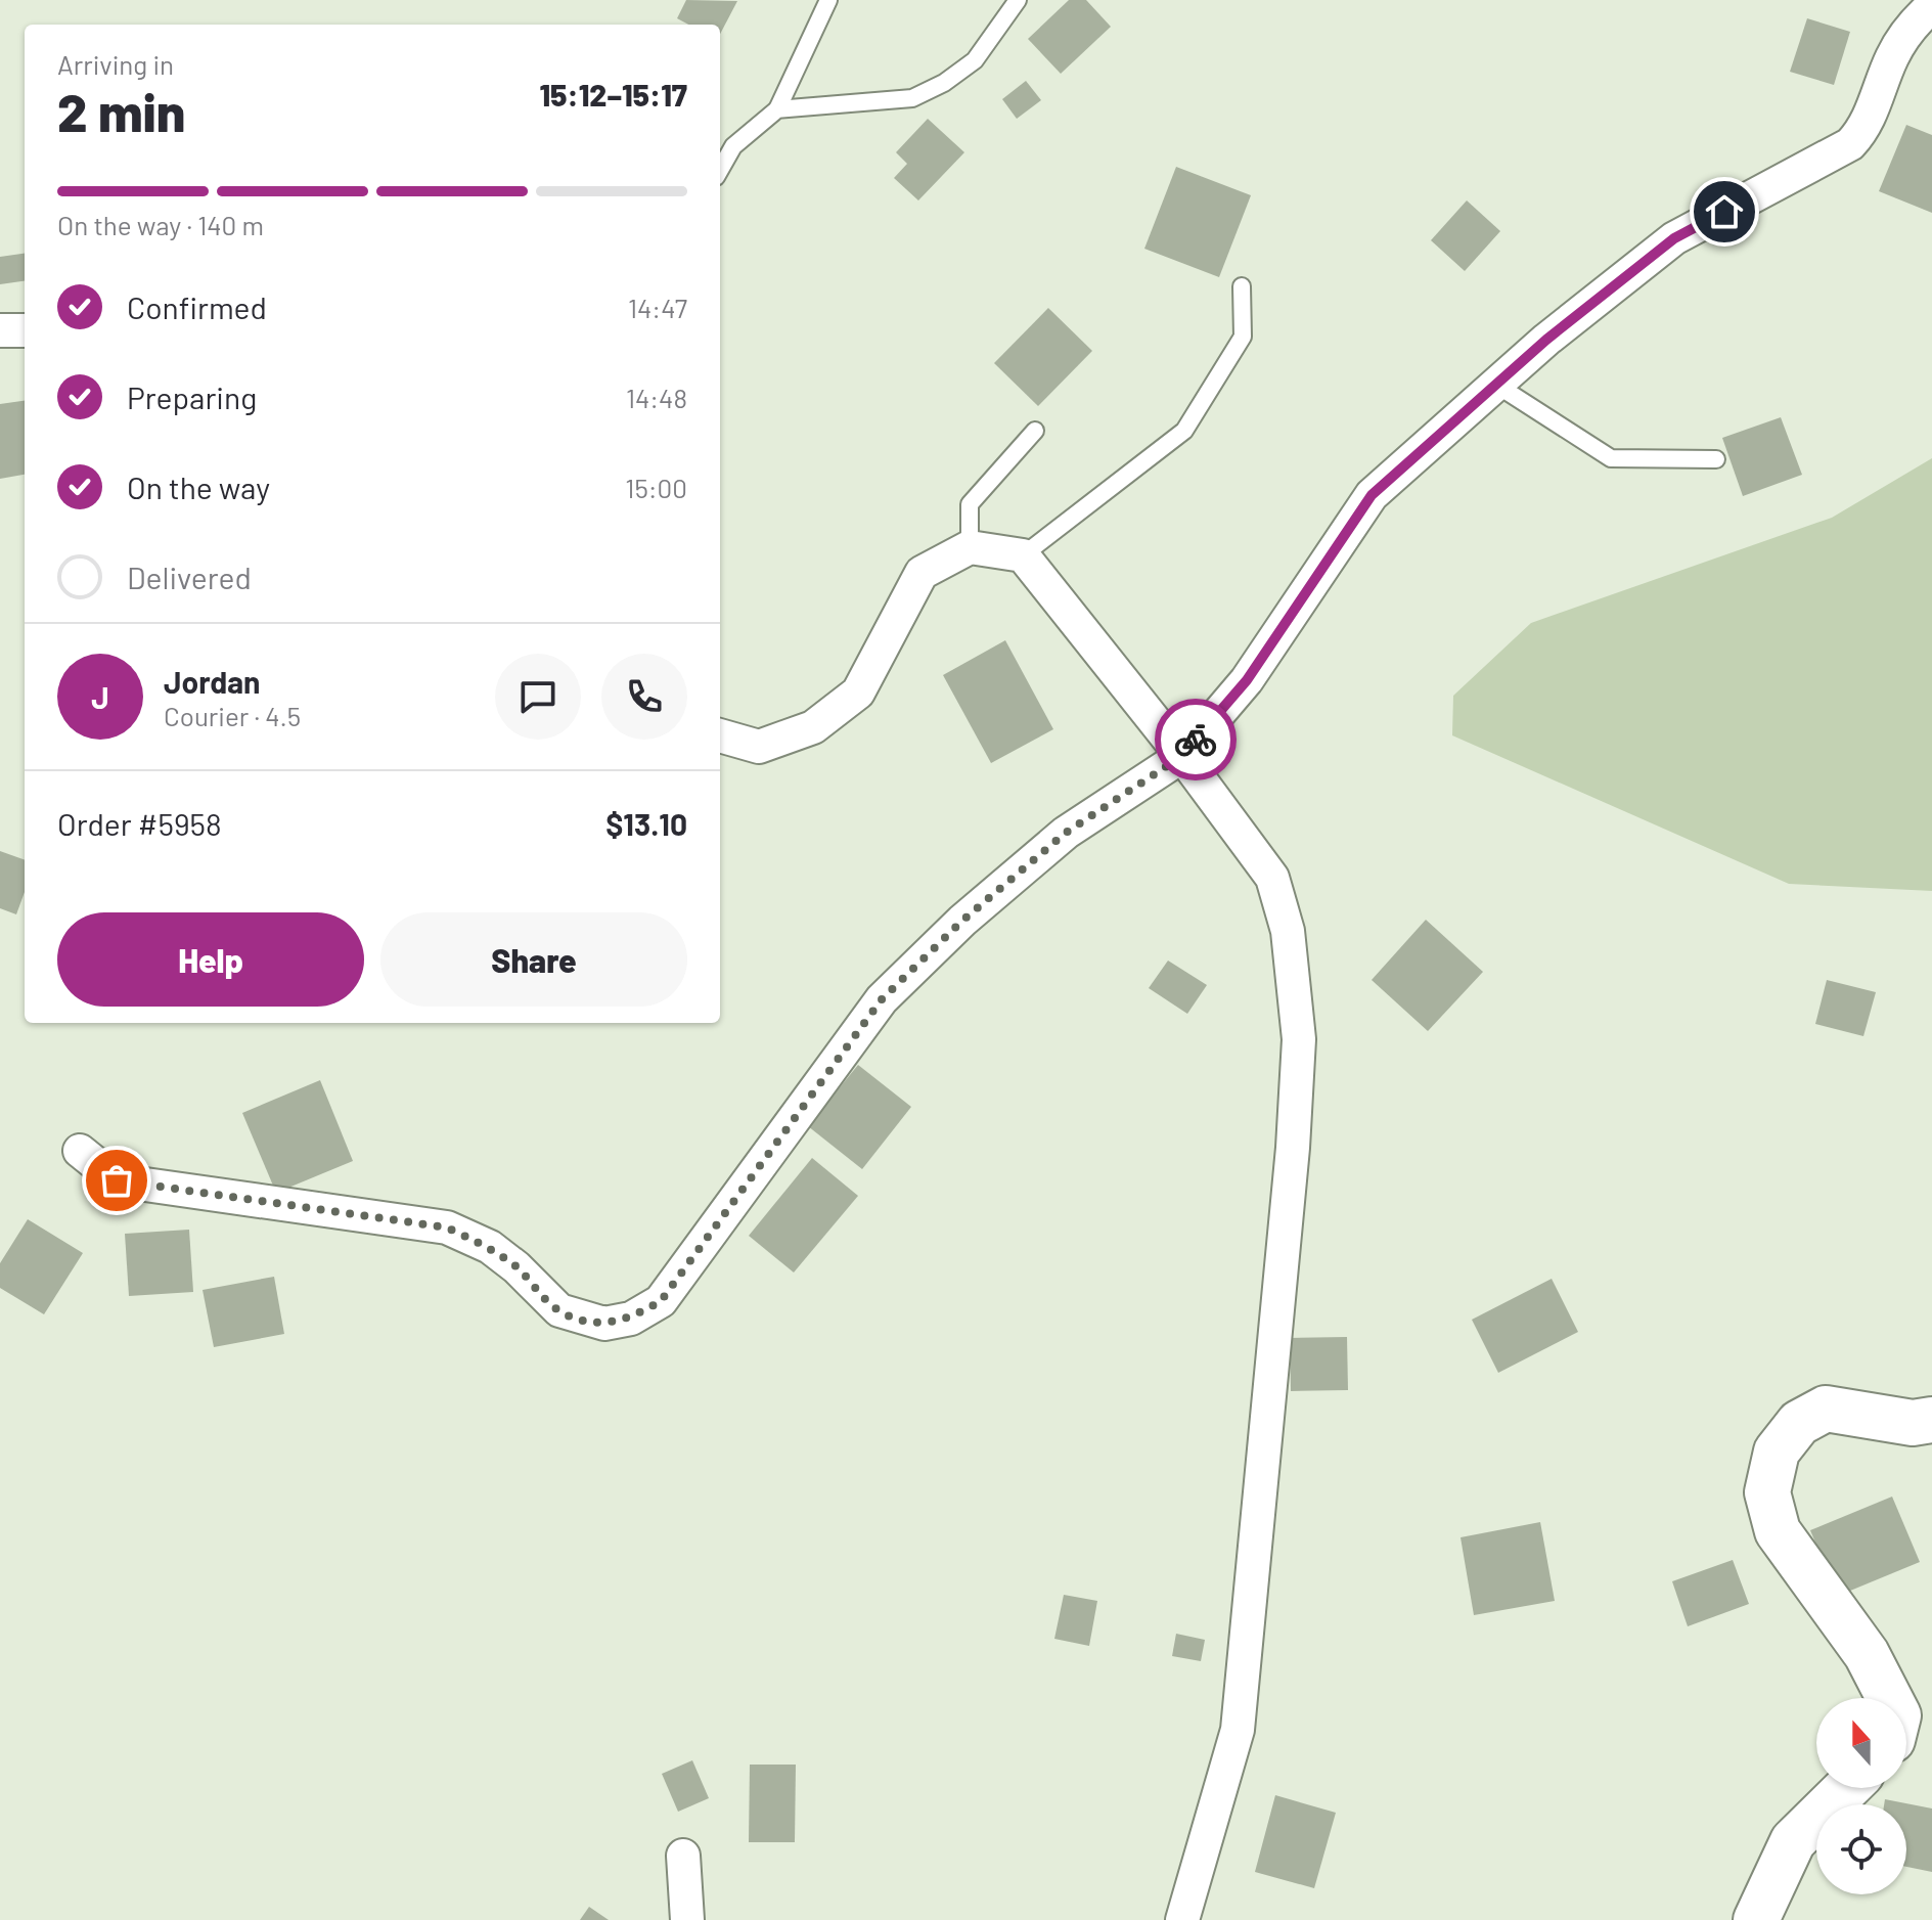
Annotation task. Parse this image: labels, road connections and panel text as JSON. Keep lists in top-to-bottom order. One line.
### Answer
{"north":"top","page":{"heading":["2 min","Arriving in","15:12–15:17"],"panel":["Jordan","Courier · 4.5","Order #5958","$13.10"],"bar":"On the way · 140 m","list":[["Confirmed","14:47"],["Preparing","14:48"],["On the way","15:00"],"Delivered"],"round":"J","buttons":["Help","Share"]}}
